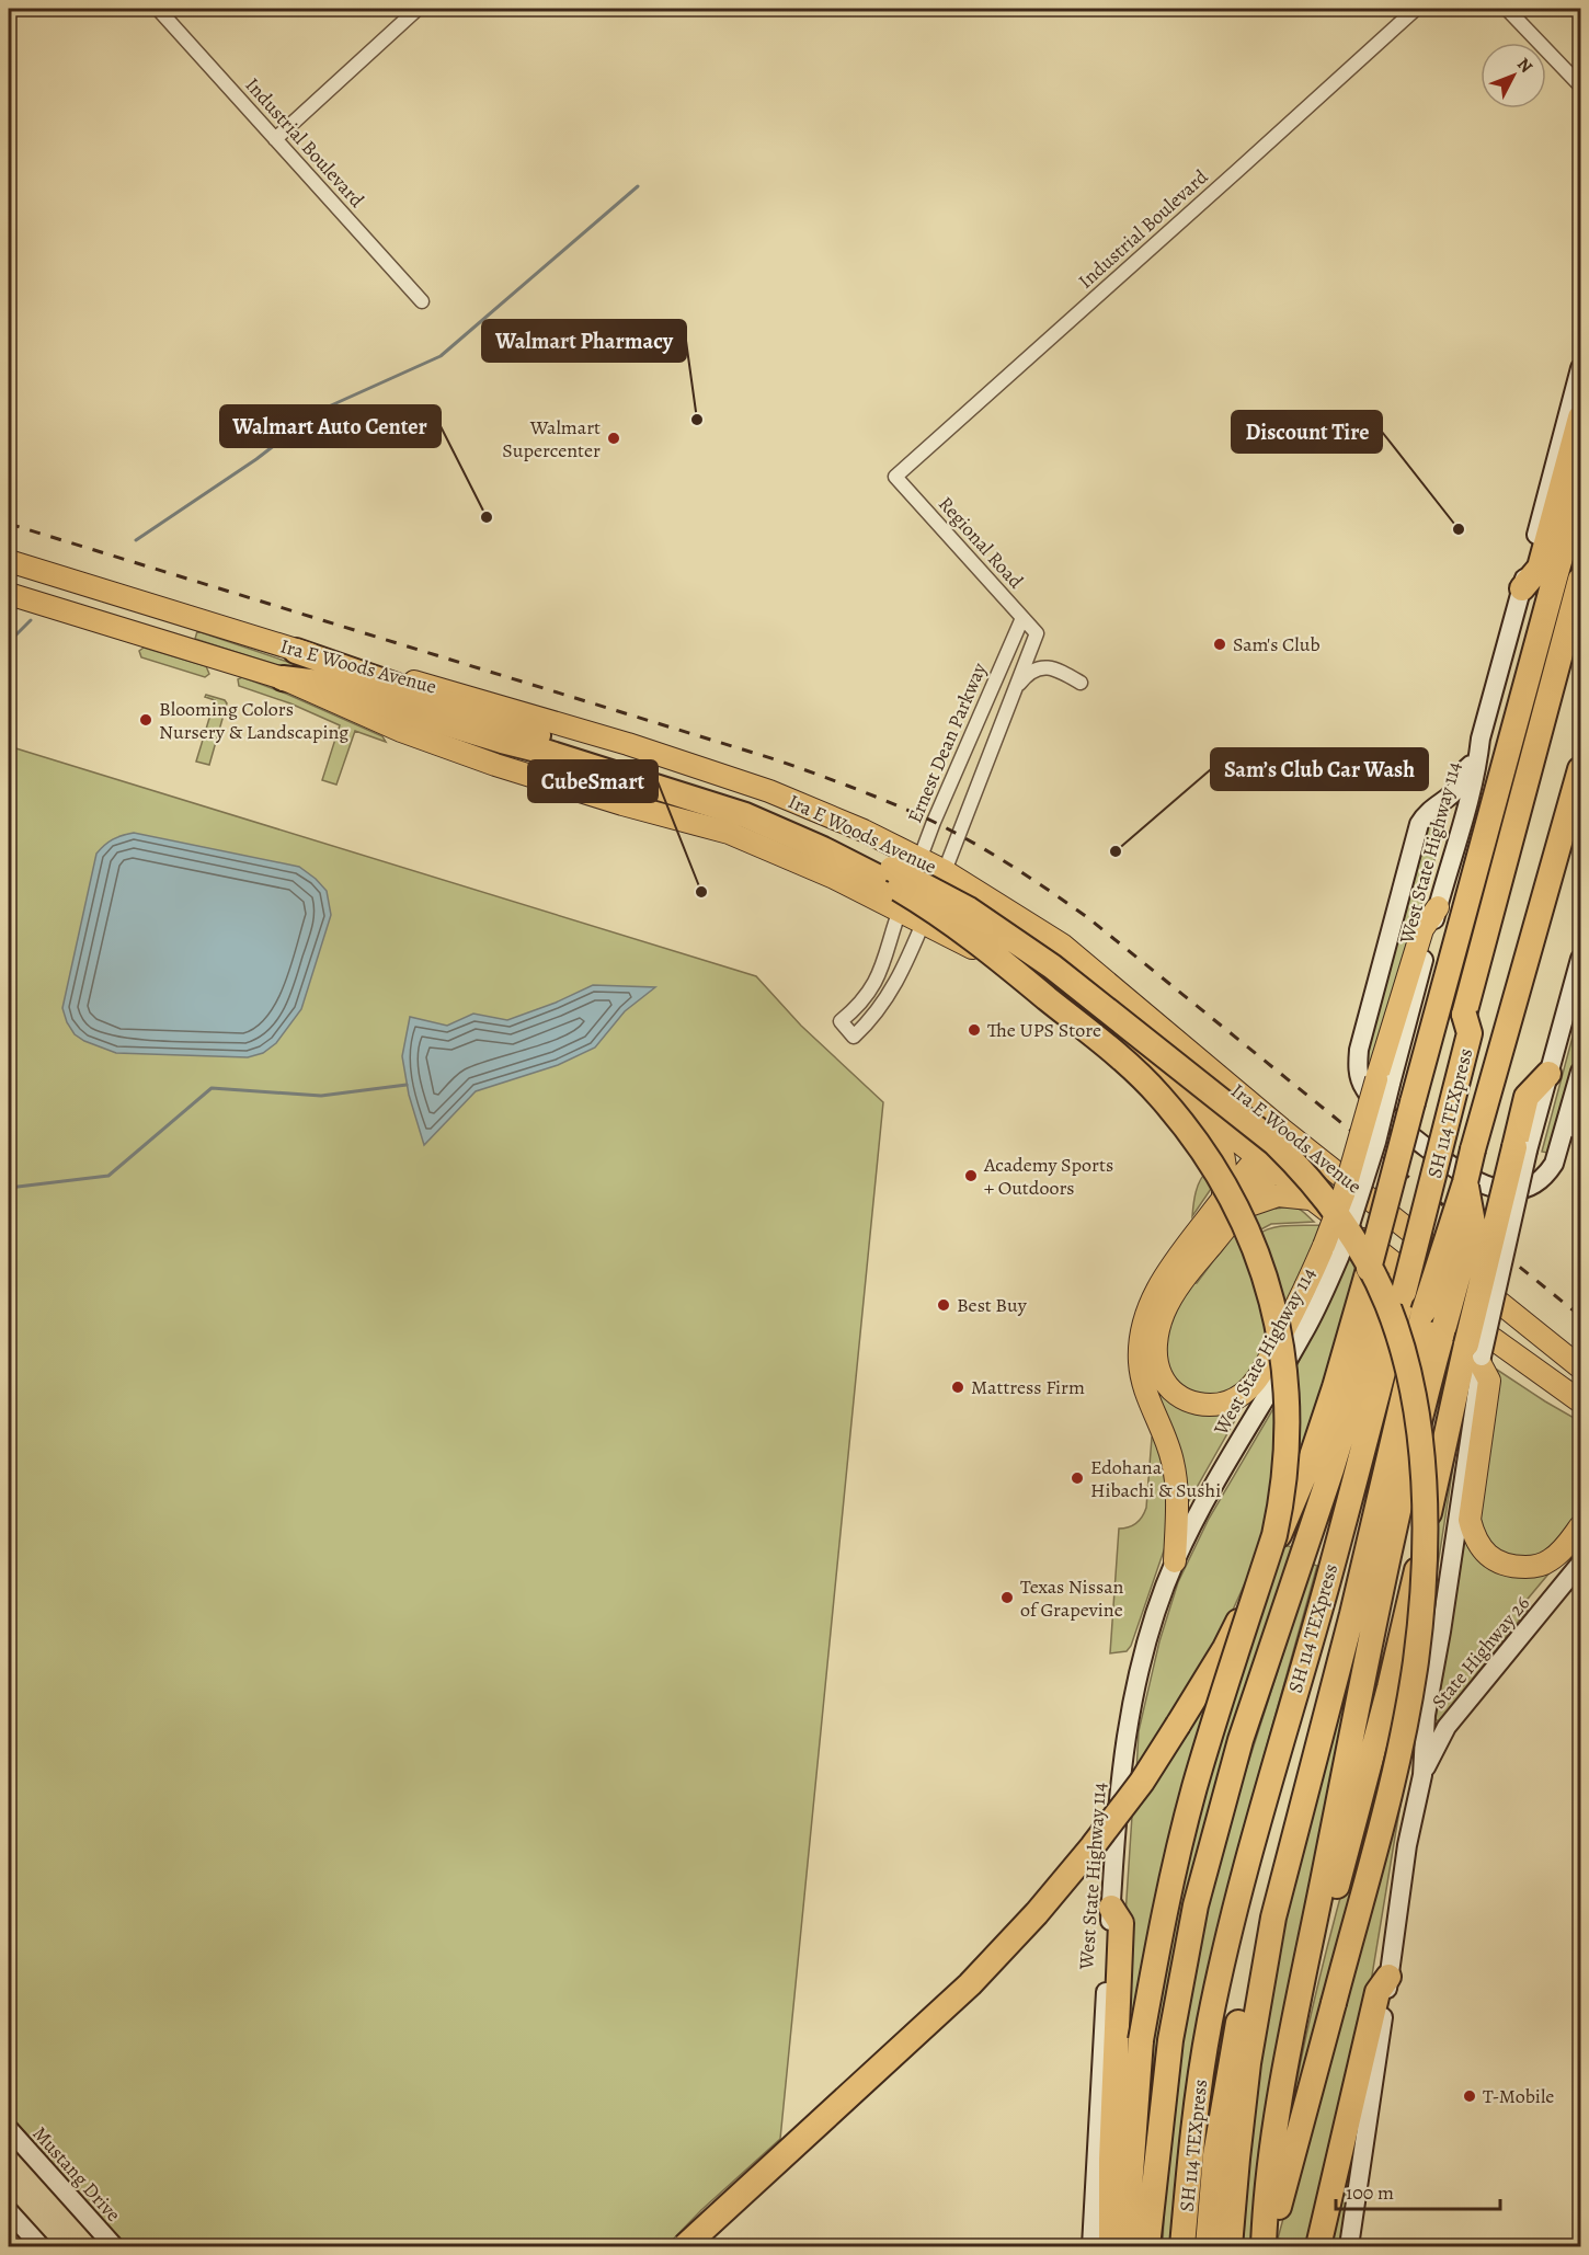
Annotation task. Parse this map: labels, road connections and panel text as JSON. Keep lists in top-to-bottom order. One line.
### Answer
{"streets":{"highway":["SH 114 TEXpress"],"main road":["Ira E Woods Avenue","West State Highway 114","State Highway 26","Mustang Drive"],"street":["Industrial Boulevard","Regional Road","Ernest Dean Parkway"]},"crossings":[["Industrial Boulevard","Regional Road"],["Regional Road","Ernest Dean Parkway"],["Ira E Woods Avenue","Ernest Dean Parkway"]],"places":["Walmart Pharmacy","Walmart Supercenter","Walmart Auto Center","Discount Tire","Sam's Club","Blooming Colors Nursery & Landscaping","Sam’s Club Car Wash","CubeSmart","The UPS Store","Academy Sports + Outdoors","Best Buy","Mattress Firm","Edohana Hibachi & Sushi","Texas Nissan of Grapevine","T-Mobile"],"scale_bar":"100 m","north":"top right"}
